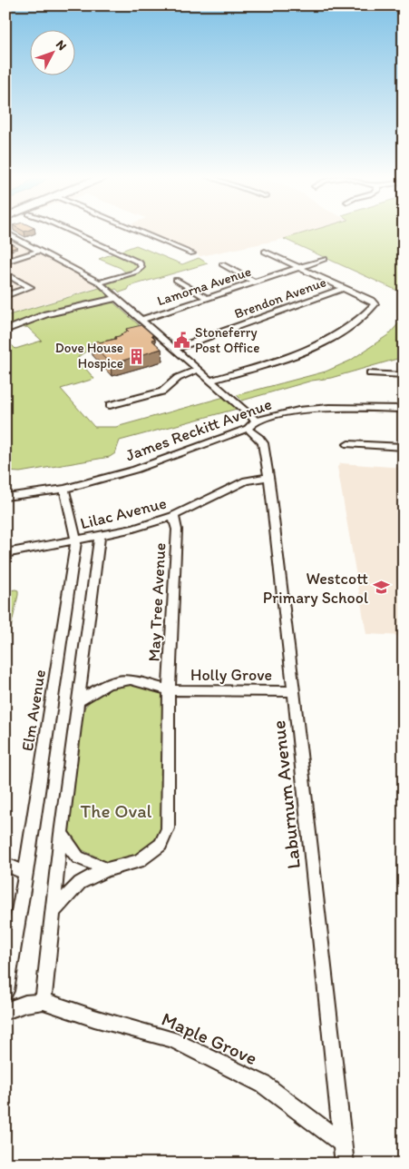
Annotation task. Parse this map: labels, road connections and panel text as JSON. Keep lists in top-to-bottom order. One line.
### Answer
{"streets":{"street":["Lamorna Avenue","Brendon Avenue","James Reckitt Avenue","Lilac Avenue","May Tree Avenue","Holly Grove","Elm Avenue","Laburnum Avenue","Maple Grove"]},"crossings":[["Lamorna Avenue","Laburnum Avenue"],["Brendon Avenue","Laburnum Avenue"],["James Reckitt Avenue","Elm Avenue"],["James Reckitt Avenue","Laburnum Avenue"],["Lilac Avenue","May Tree Avenue"],["Lilac Avenue","Elm Avenue"],["Lilac Avenue","Laburnum Avenue"],["May Tree Avenue","Holly Grove"],["Holly Grove","Laburnum Avenue"],["Laburnum Avenue","Maple Grove"]],"parks":["The Oval"],"places":{"public building":["Stoneferry Post Office"],"building":["Dove House Hospice"],"school or university":["Westcott Primary School"]},"north":"top right"}
